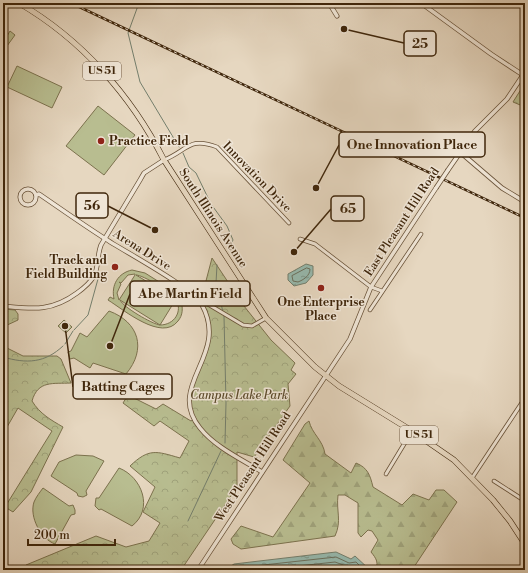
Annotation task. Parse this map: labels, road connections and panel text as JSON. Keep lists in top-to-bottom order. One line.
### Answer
{"streets":{"highway":["US 51","South Illinois Avenue"],"street":["Innovation Drive","East Pleasant Hill Road","Arena Drive","West Pleasant Hill Road"]},"crossings":[["Innovation Drive","South Illinois Avenue"],["South Illinois Avenue","East Pleasant Hill Road"],["South Illinois Avenue","West Pleasant Hill Road"],["East Pleasant Hill Road","West Pleasant Hill Road"],["Arena Drive","West Pleasant Hill Road"]],"parks":["Campus Lake Park"],"places":["25","Practice Field","One Innovation Place","56","65","Track and Field Building","One Enterprise Place","Batting Cages","Abe Martin Field"],"scale_bar":"200 m"}
